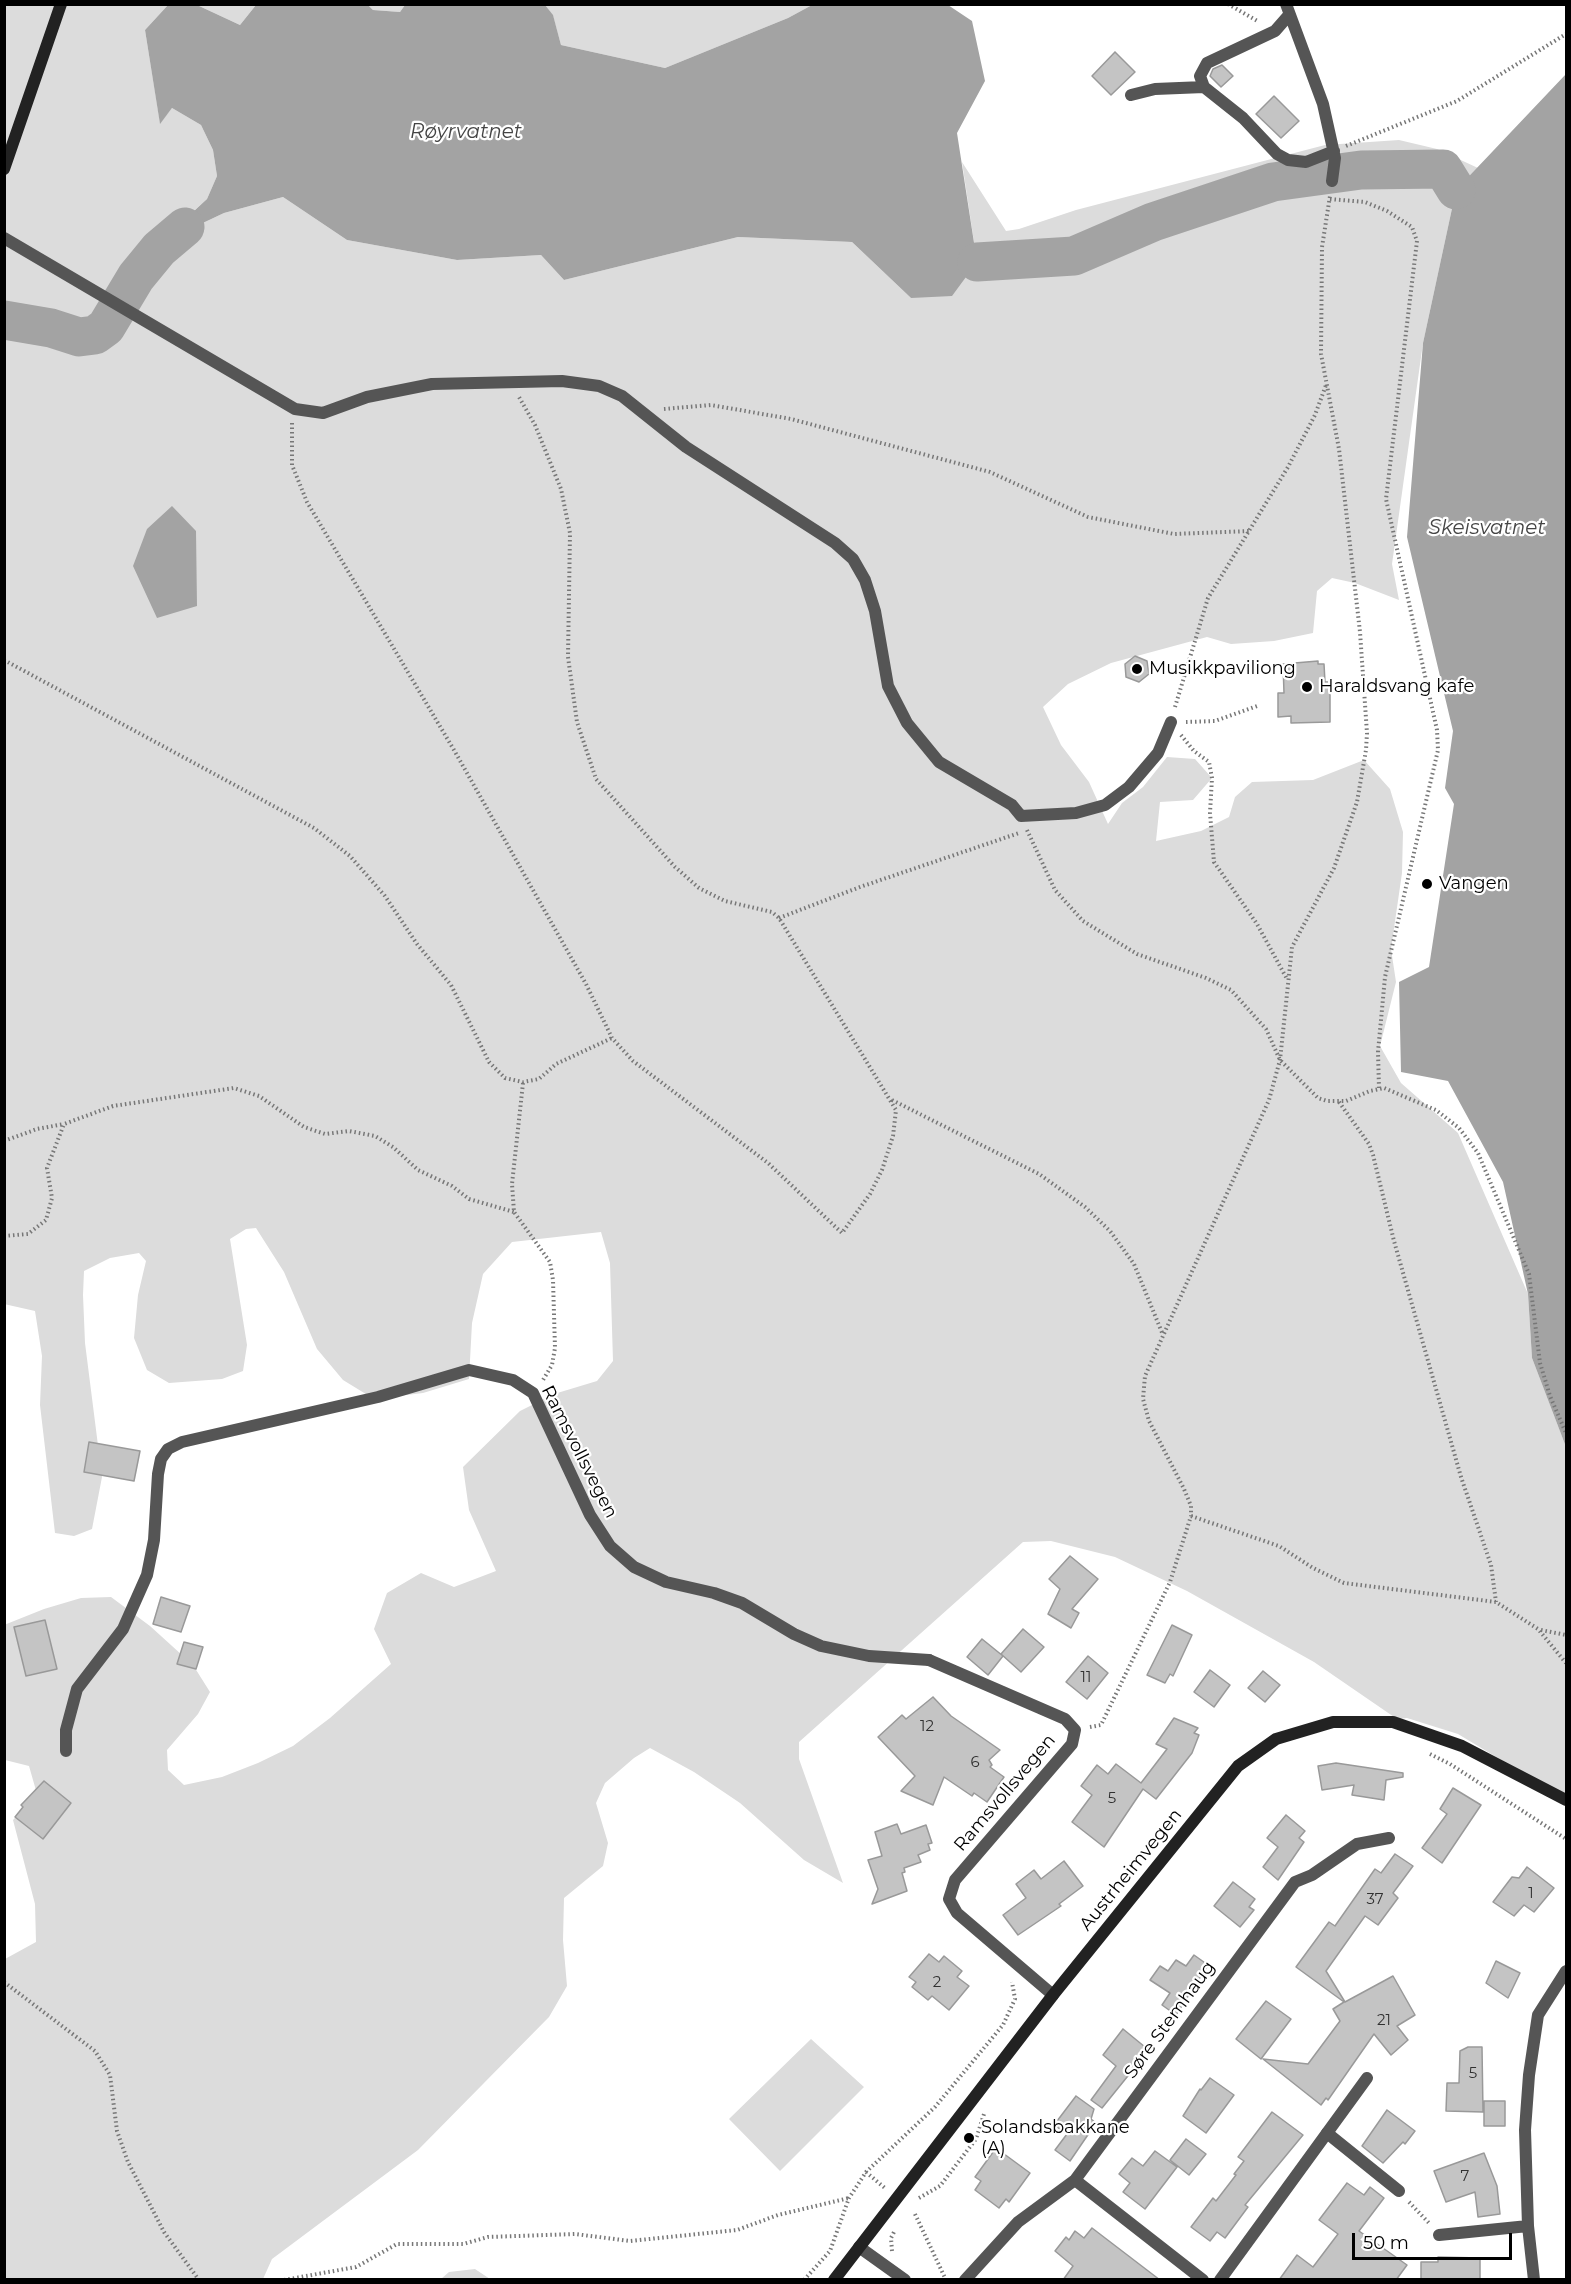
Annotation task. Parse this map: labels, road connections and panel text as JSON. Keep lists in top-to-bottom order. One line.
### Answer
{"streets":{"main road":["Austrheimvegen"],"street":["Ramsvollsvegen","Søre Stemhaug"]},"crossings":[["Ramsvollsvegen","Austrheimvegen"]],"water":["Røyrvatnet","Skeisvatnet"],"places":["Musikkpaviliong","Haraldsvang kafe","Vangen","Solandsbakkane (A)"],"house_numbers":["11","12","6","5","1","37","2","21","5","7"],"scale_bar":"50 m"}
